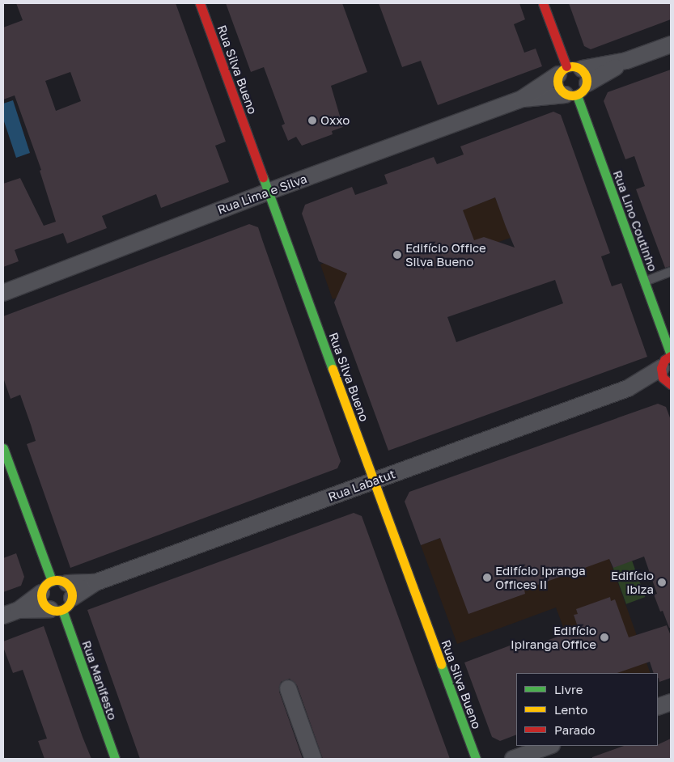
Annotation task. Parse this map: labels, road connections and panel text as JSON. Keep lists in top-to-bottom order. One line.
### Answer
{"streets":{"main road":["Rua Silva Bueno","Rua Lino Coutinho","Rua Manifesto"],"street":["Rua Lima e Silva","Rua Labatut"]},"crossings":[["Rua Silva Bueno","Rua Lima e Silva"],["Rua Silva Bueno","Rua Labatut"],["Rua Lima e Silva","Rua Lino Coutinho"],["Rua Lino Coutinho","Rua Labatut"],["Rua Labatut","Rua Manifesto"]],"places":["Oxxo","Edifício Office Silva Bueno","Edifício Ipranga Offices II","Edifício Ibiza","Edifício Ipiranga Office"],"legend":["Livre","Lento","Parado"]}
